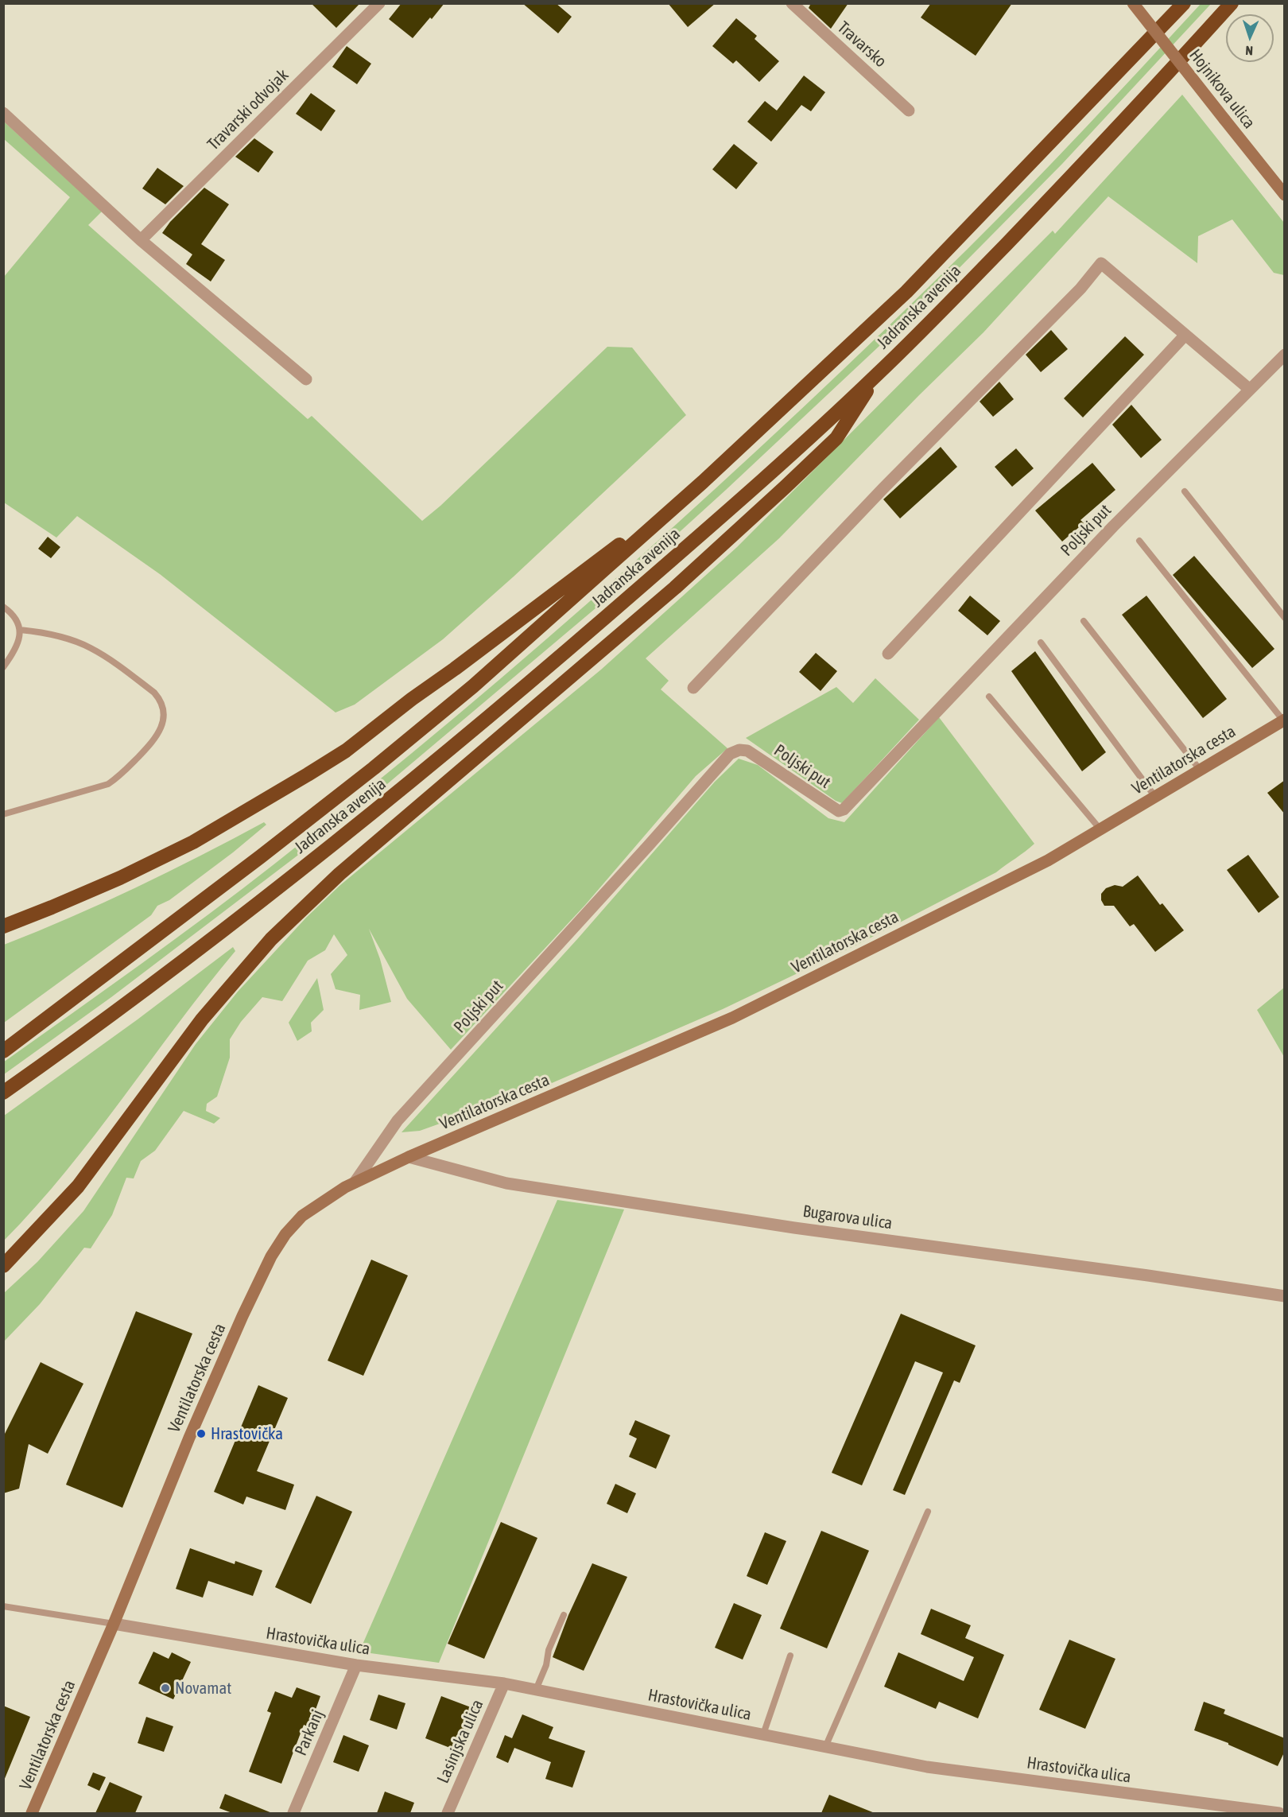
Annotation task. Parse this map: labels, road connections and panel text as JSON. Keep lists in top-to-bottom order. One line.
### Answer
{"streets":{"highway":["Jadranska avenija"],"main road":["Hojnikova ulica","Ventilatorska cesta"],"street":["Travarsko","Travarski odvojak","Poljski put","Bugarova ulica","Hrastovička ulica","Parkanj","Lasinjska ulica"]},"crossings":[["Poljski put","Ventilatorska cesta"],["Ventilatorska cesta","Bugarova ulica"],["Ventilatorska cesta","Hrastovička ulica"],["Hrastovička ulica","Parkanj"],["Hrastovička ulica","Lasinjska ulica"]],"places":["Hrastovička","Novamat"],"north":"bottom"}
